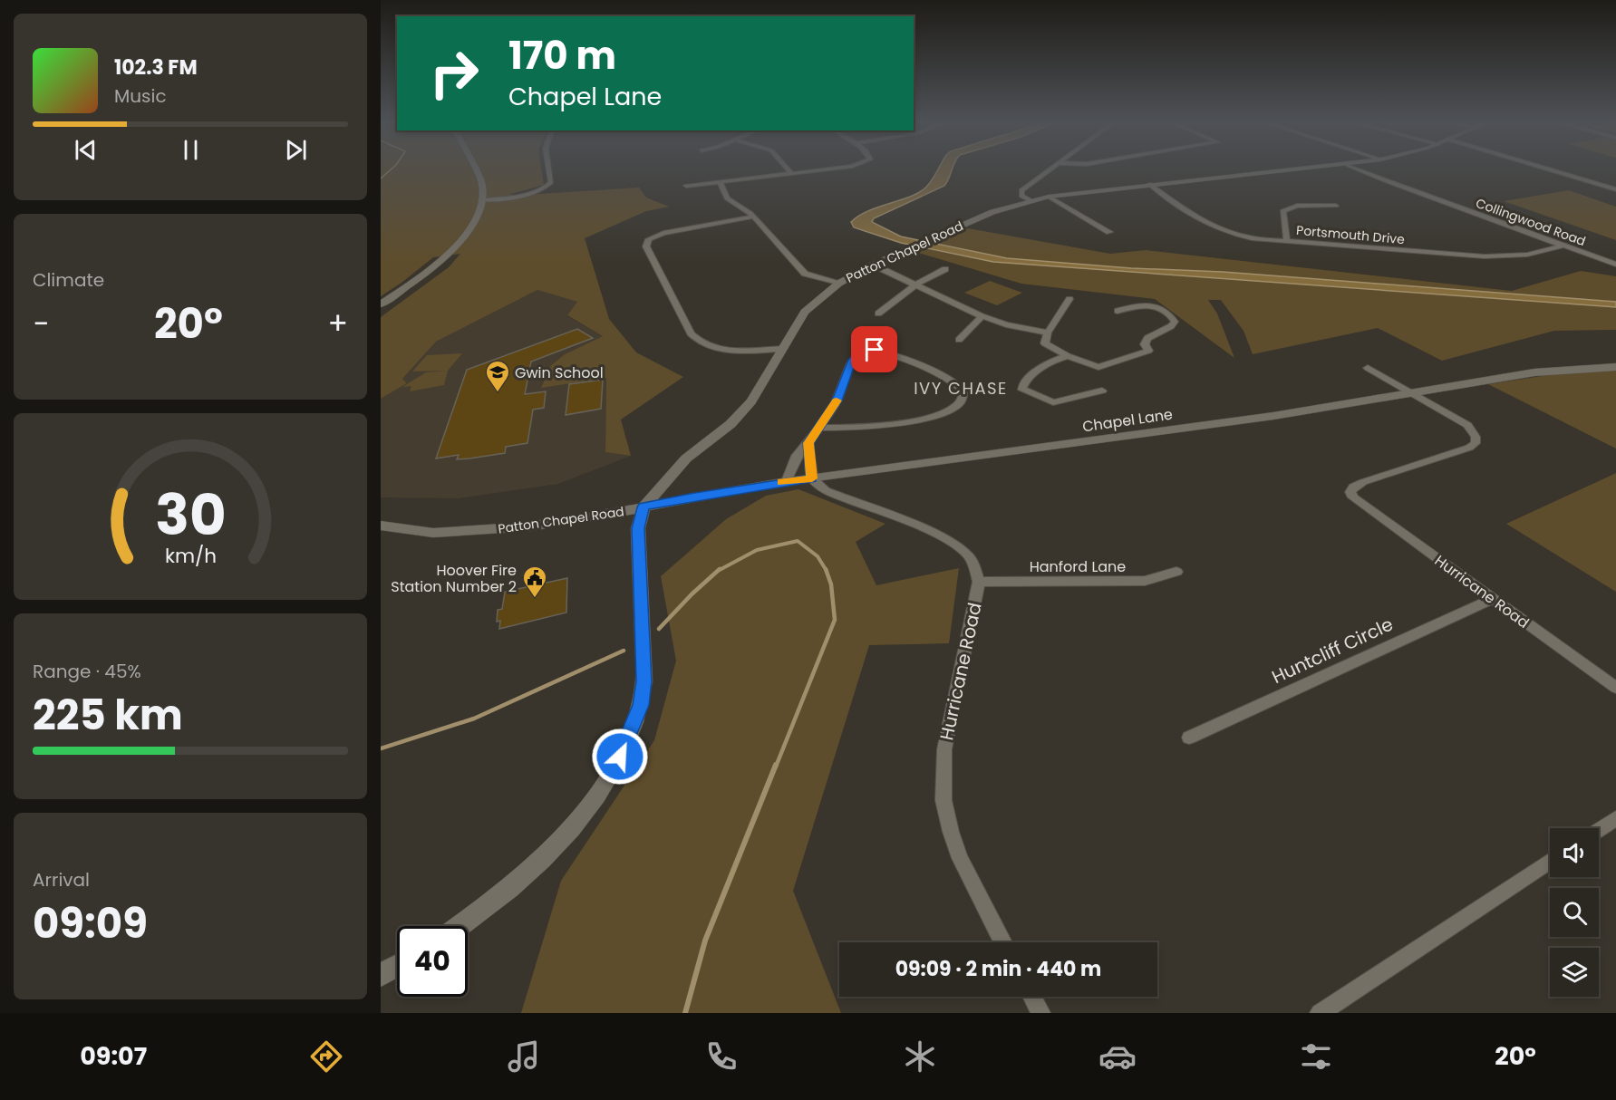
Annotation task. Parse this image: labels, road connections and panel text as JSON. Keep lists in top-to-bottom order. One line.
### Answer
{"streets":{"street":["Collingwood Road","Portsmouth Drive","Patton Chapel Road","Chapel Lane","Hanford Lane","Hurricane Road","Huntcliff Circle"]},"crossings":[["Collingwood Road","Portsmouth Drive"],["Portsmouth Drive","Patton Chapel Road"],["Patton Chapel Road","Chapel Lane"],["Chapel Lane","Hurricane Road"],["Hanford Lane","Hurricane Road"],["Hurricane Road","Huntcliff Circle"]],"districts":["IVY CHASE"],"places":{"school or university":["Gwin School"],"public building":["Hoover Fire Station Number 2"]},"page":{"turn":["170 m","Chapel Lane"],"song":["102.3 FM","Music"],"tile":["Climate",["Range · 45%","225 km"],["Arrival","09:09"]],"heat":["−","20°","+"],"limit":"40","trip":"09:09 · 2 min · 440 m","tabs":["09:07","20°"],"gauge":["30","km/h"]}}
